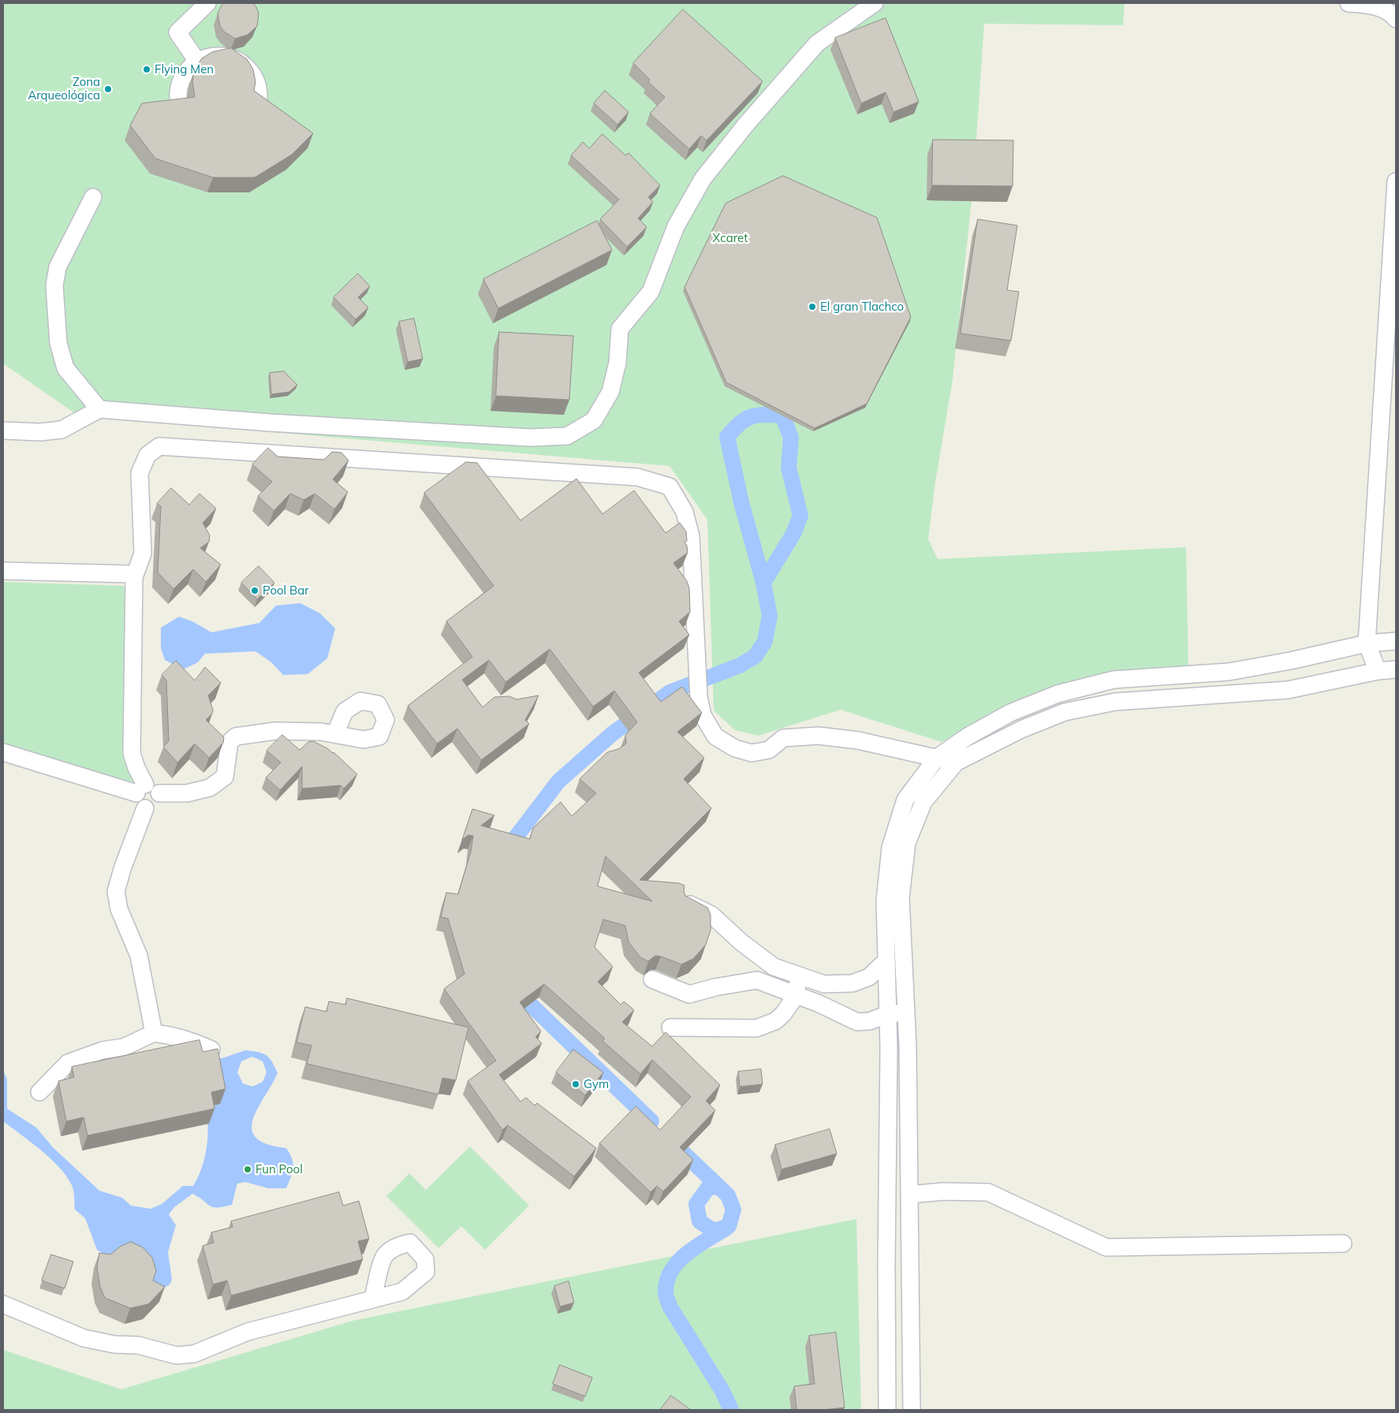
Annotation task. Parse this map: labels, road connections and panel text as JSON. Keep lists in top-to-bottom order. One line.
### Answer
{"parks":["Xcaret"],"places":["Flying Men","Zona Arqueológica","El gran Tlachco","Pool Bar","Gym","Fun Pool"]}
